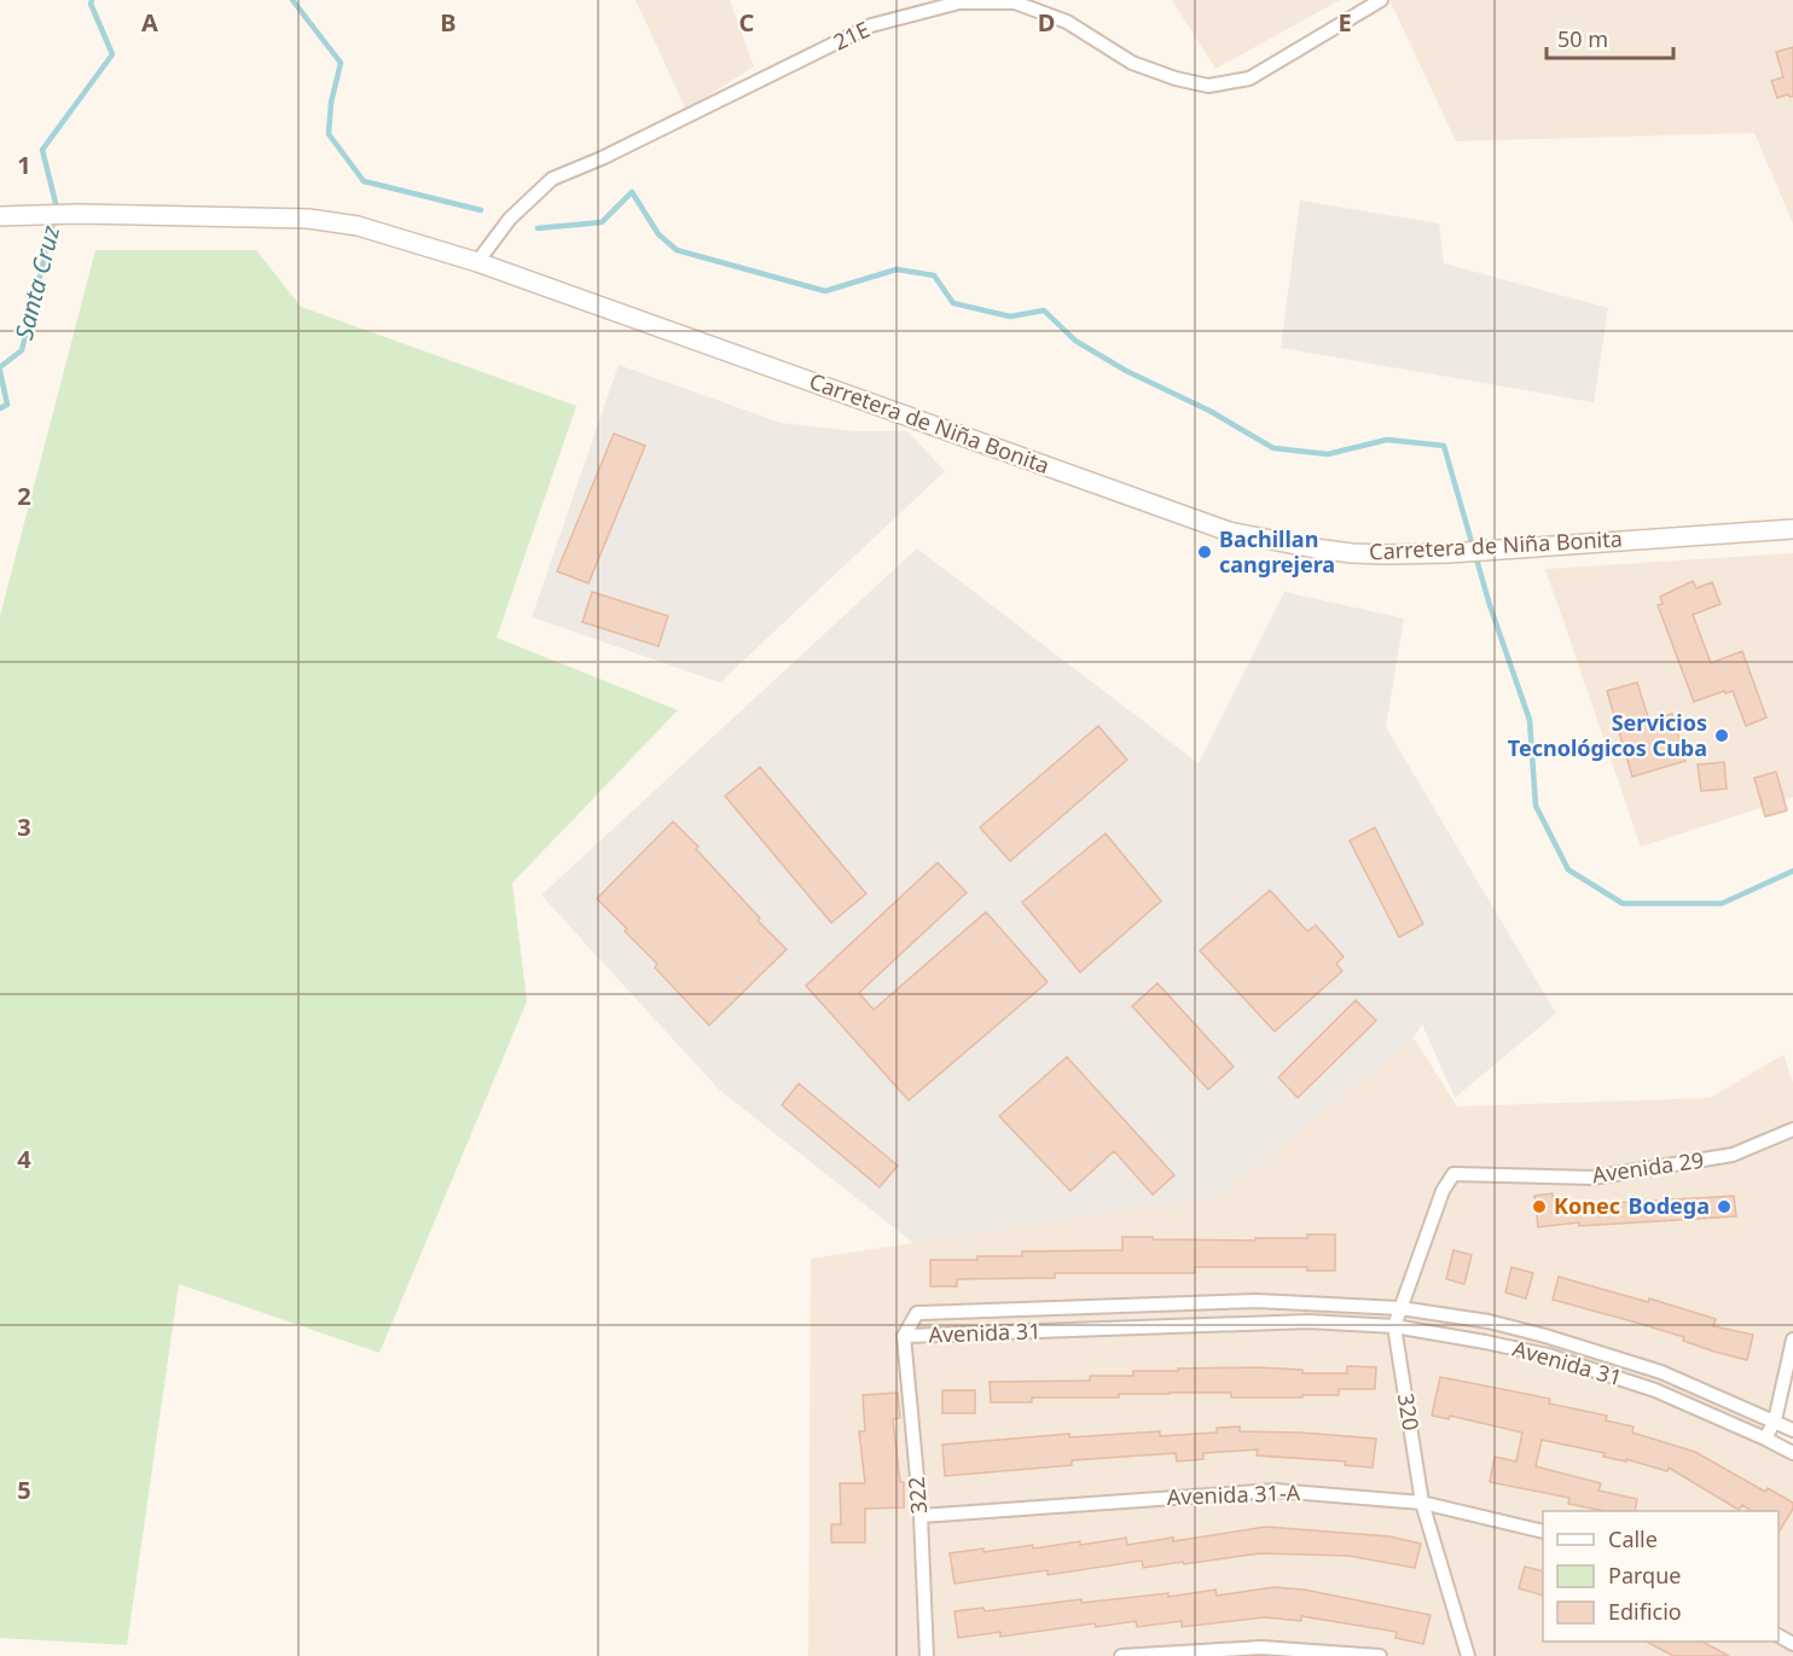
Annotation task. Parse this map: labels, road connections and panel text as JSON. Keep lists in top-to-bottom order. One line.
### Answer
{"streets":{"main road":["Carretera de Niña Bonita"],"street":["21E","Avenida 29","Avenida 31","320","322","Avenida 31-A"]},"crossings":[["21E","Carretera de Niña Bonita"],["Avenida 29","320"],["Avenida 31","320"],["Avenida 31","322"],["320","Avenida 31-A"],["322","Avenida 31-A"]],"water":["Santa Cruz"],"places":["Bachillan cangrejera","Servicios Tecnológicos Cuba","Konec","Bodega"],"legend":["Calle","Parque","Edificio"],"scale_bar":"50 m","grid":{"columns":["A","B","C","D","E"],"rows":["1","2","3","4","5"]}}
